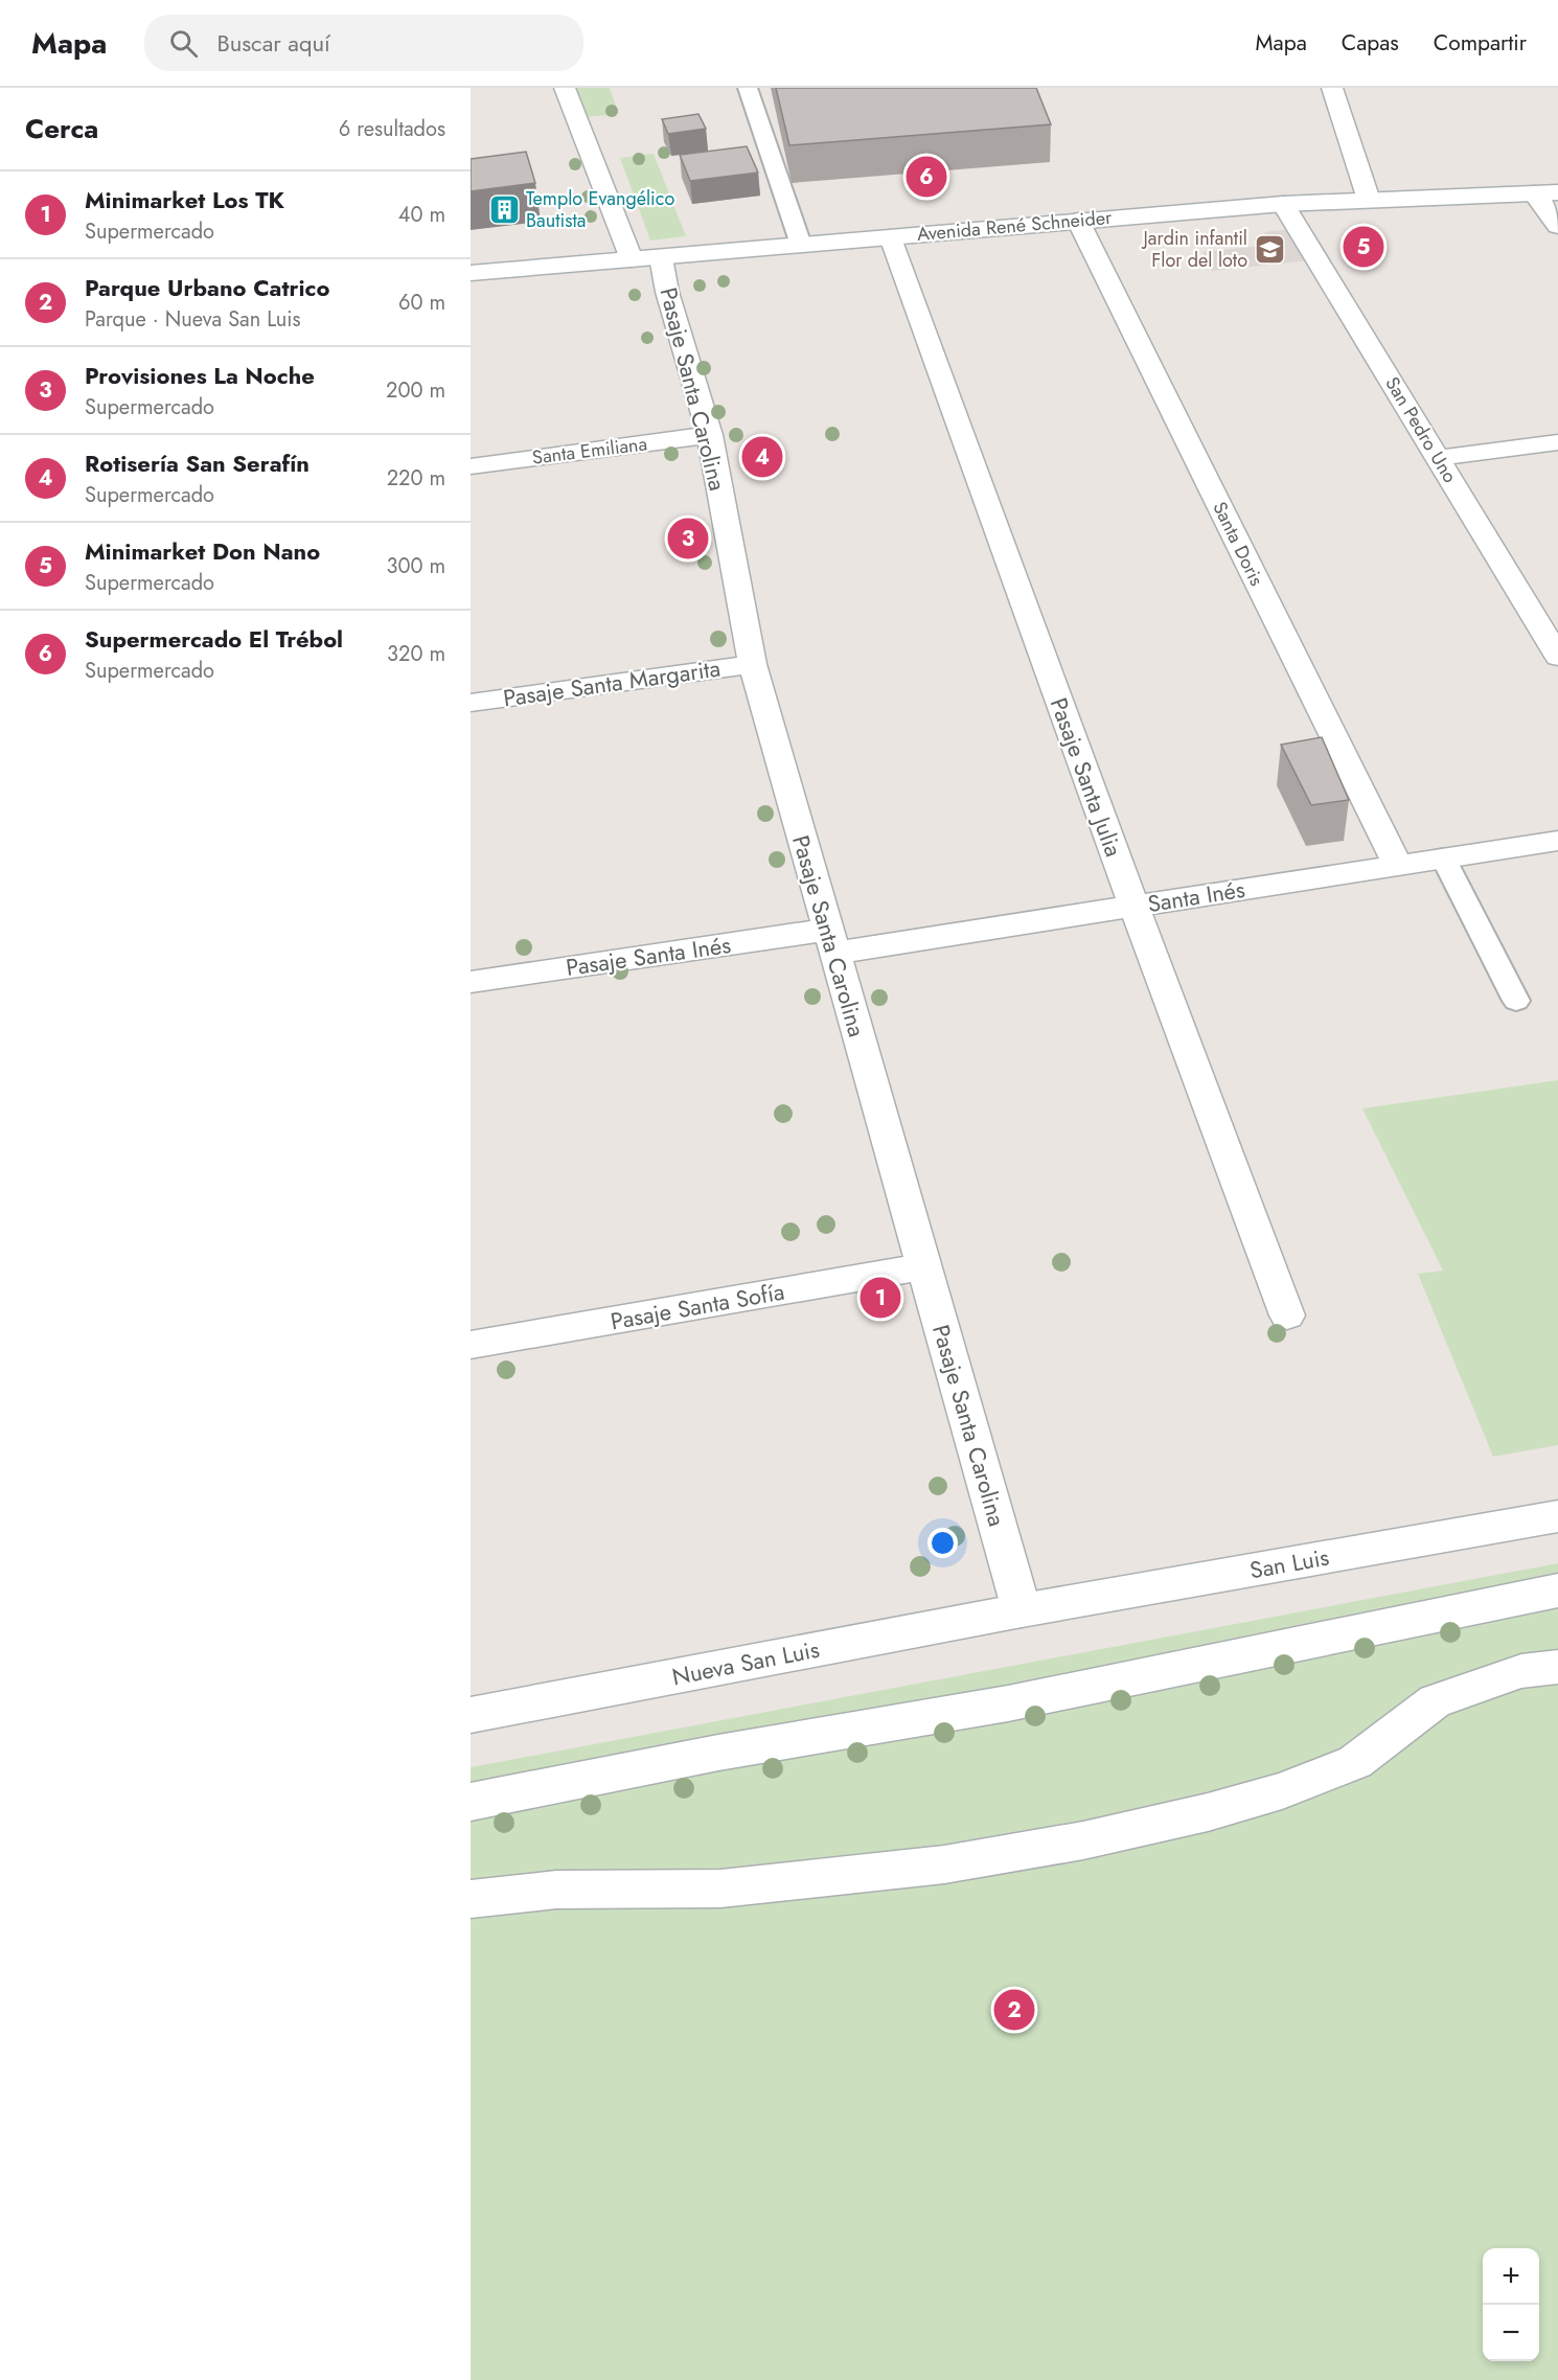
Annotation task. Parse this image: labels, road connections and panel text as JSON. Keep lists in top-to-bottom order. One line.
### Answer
{"streets":{"street":["Avenida René Schneider","Pasaje Santa Carolina","San Pedro Uno","Santa Emiliana","Santa Doris","Pasaje Santa Margarita","Pasaje Santa Julia","Santa Inés","Pasaje Santa Inés","Pasaje Santa Sofía","San Luis","Nueva San Luis"]},"crossings":[["Avenida René Schneider","Pasaje Santa Carolina"],["Avenida René Schneider","San Pedro Uno"],["Avenida René Schneider","Santa Doris"],["Avenida René Schneider","Pasaje Santa Julia"],["Pasaje Santa Carolina","Santa Emiliana"],["Pasaje Santa Carolina","Pasaje Santa Margarita"],["Pasaje Santa Carolina","Santa Inés"],["Pasaje Santa Carolina","Pasaje Santa Inés"],["Pasaje Santa Carolina","Pasaje Santa Sofía"],["Pasaje Santa Carolina","San Luis"],["Pasaje Santa Carolina","Nueva San Luis"],["Santa Doris","Santa Inés"],["Pasaje Santa Julia","Santa Inés"],["Santa Inés","Pasaje Santa Inés"],["San Luis","Nueva San Luis"]],"places":{"building":["Templo Evangélico Bautista"],"school or university":["Jardin infantil Flor del loto"]},"page":{"header":"Mapa","search":"Buscar aquí","nav":["Mapa","Capas","Compartir"],"heading":["Cerca","6 resultados"],"pins":["6","5","4","3","1","2"],"list":[{"mark":"1","name":"Minimarket Los TK","note":"Supermercado","value":"40 m"},{"mark":"2","name":"Parque Urbano Catrico","note":"Parque · Nueva San Luis","value":"60 m"},{"mark":"3","name":"Provisiones La Noche","note":"Supermercado","value":"200 m"},{"mark":"4","name":"Rotisería San Serafín","note":"Supermercado","value":"220 m"},{"mark":"5","name":"Minimarket Don Nano","note":"Supermercado","value":"300 m"},{"mark":"6","name":"Supermercado El Trébol","note":"Supermercado","value":"320 m"}],"map_buttons":["+","−"]}}
